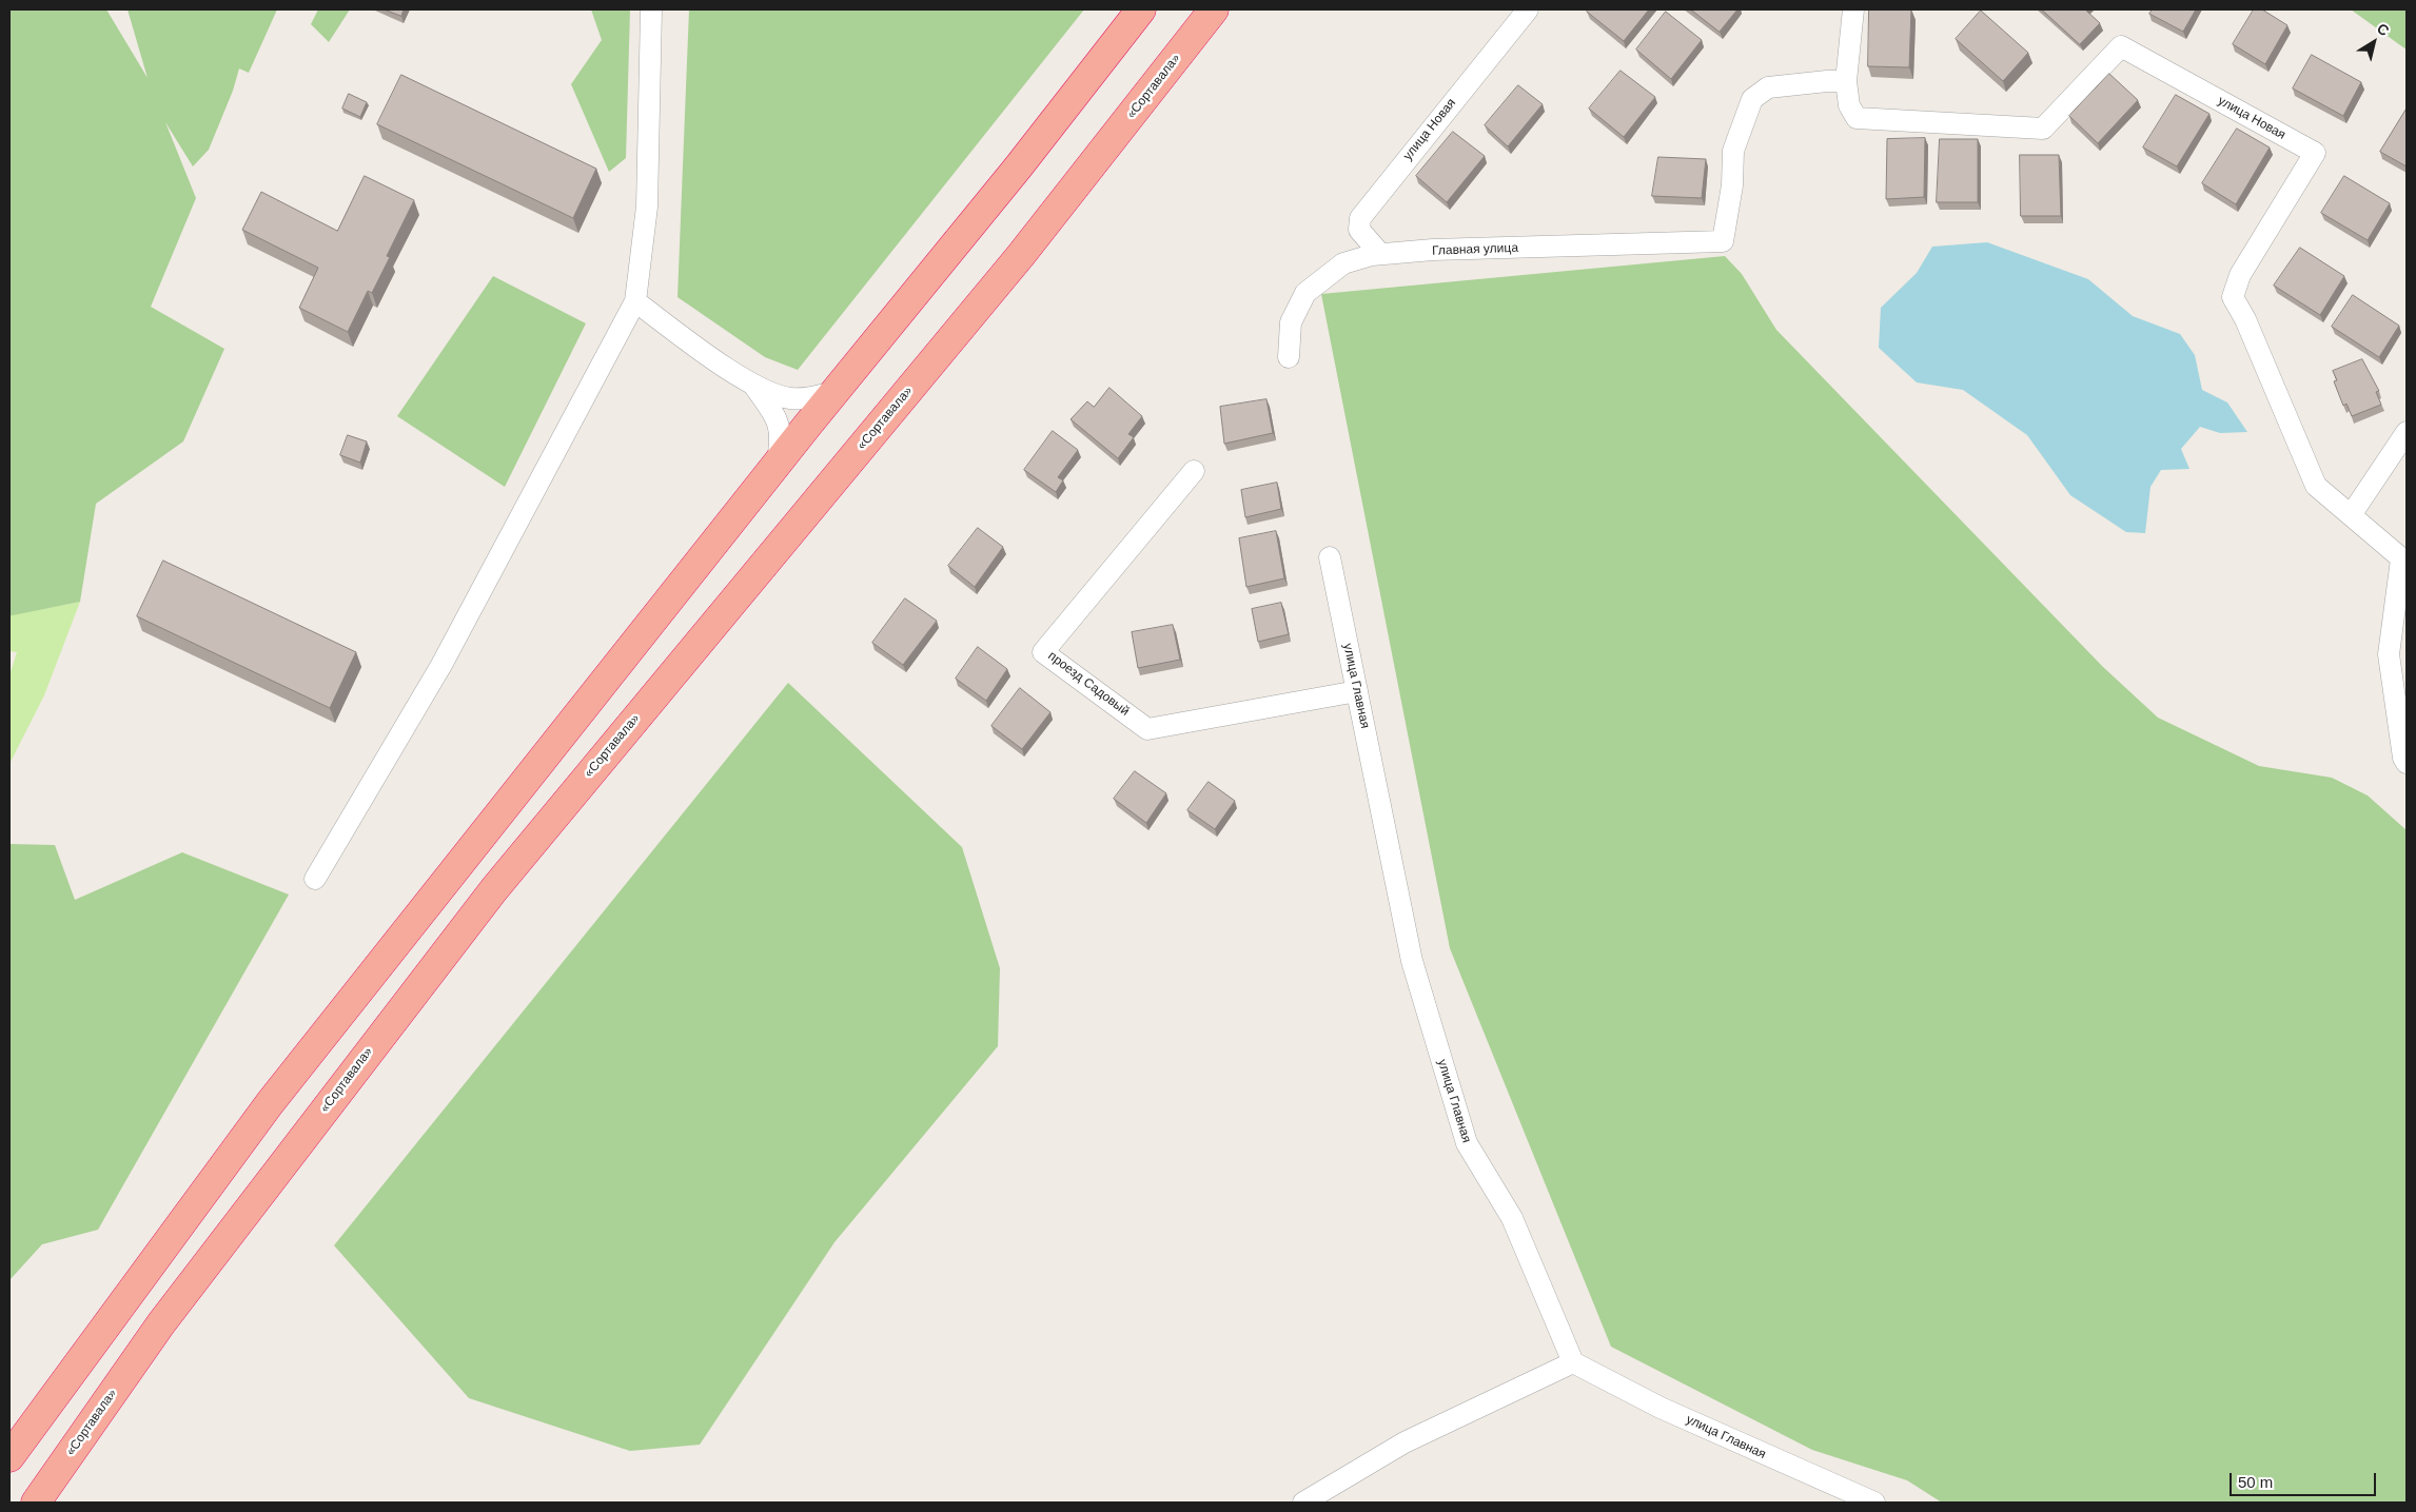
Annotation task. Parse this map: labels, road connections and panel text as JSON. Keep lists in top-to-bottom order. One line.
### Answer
{"streets":{"highway":["«Сортавала»"],"street":["улица Новая","Главная улица","проезд Садовый","улица Главная"]},"crossings":[["улица Новая","Главная улица"],["проезд Садовый","улица Главная"]],"scale_bar":"50 m","north":"top right"}
